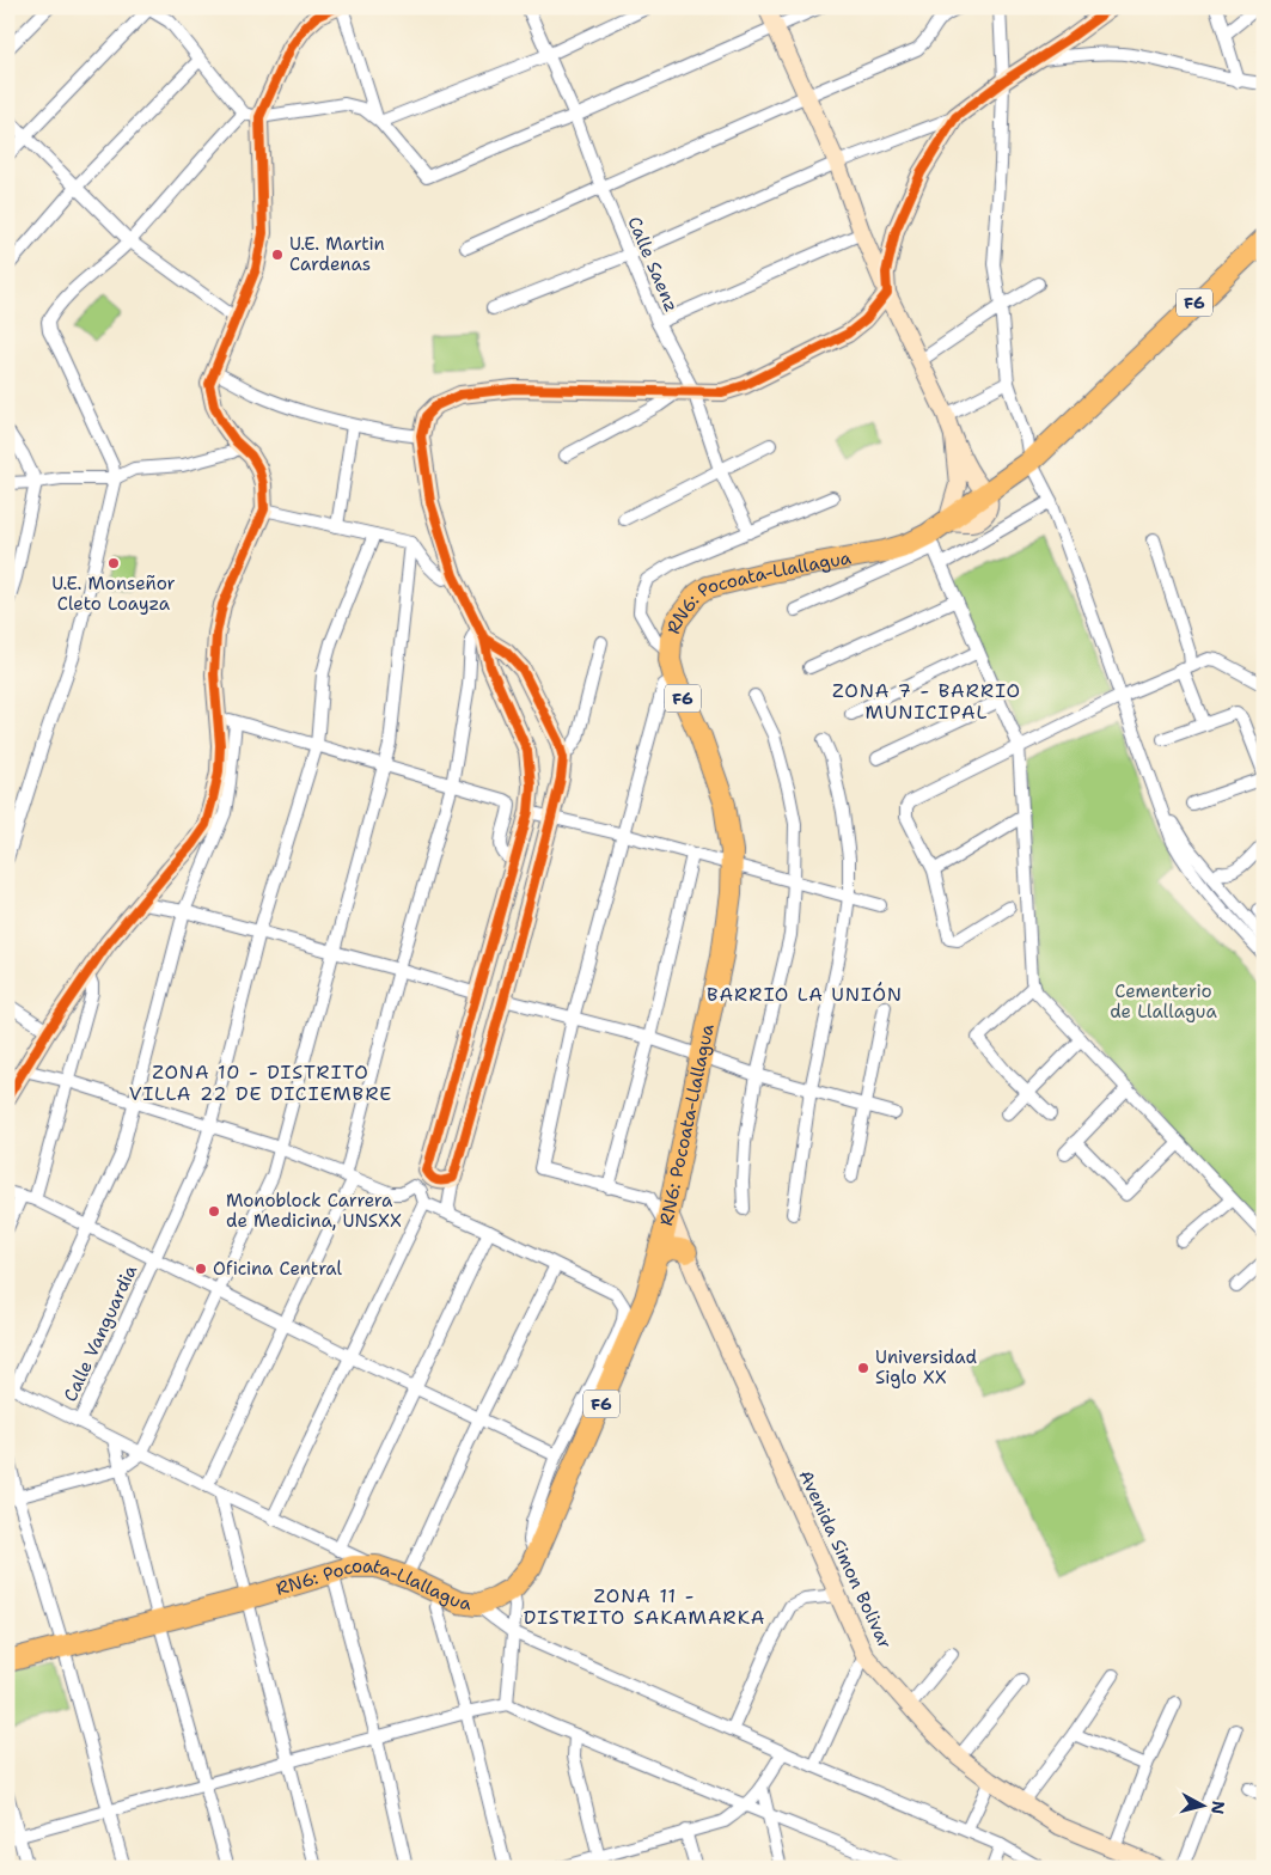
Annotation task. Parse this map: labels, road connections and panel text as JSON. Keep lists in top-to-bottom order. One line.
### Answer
{"streets":{"highway":["F6","RN6: Pocoata-Llallagua"],"street":["Calle Saenz","Calle Vanguardia","Avenida Simon Bolivar"]},"crossings":[["RN6: Pocoata-Llallagua","Avenida Simon Bolivar"]],"districts":["ZONA 7 - BARRIO MUNICIPAL","BARRIO LA UNIÓN","ZONA 10 - DISTRITO VILLA 22 DE DICIEMBRE","ZONA 11 - DISTRITO SAKAMARKA"],"parks":["Cementerio de Llallagua"],"places":["U.E. Martin Cardenas","U.E. Monseñor Cleto Loayza","Monoblock Carrera de Medicina, UNSXX","Oficina Central","Universidad Siglo XX"],"north":"right"}
